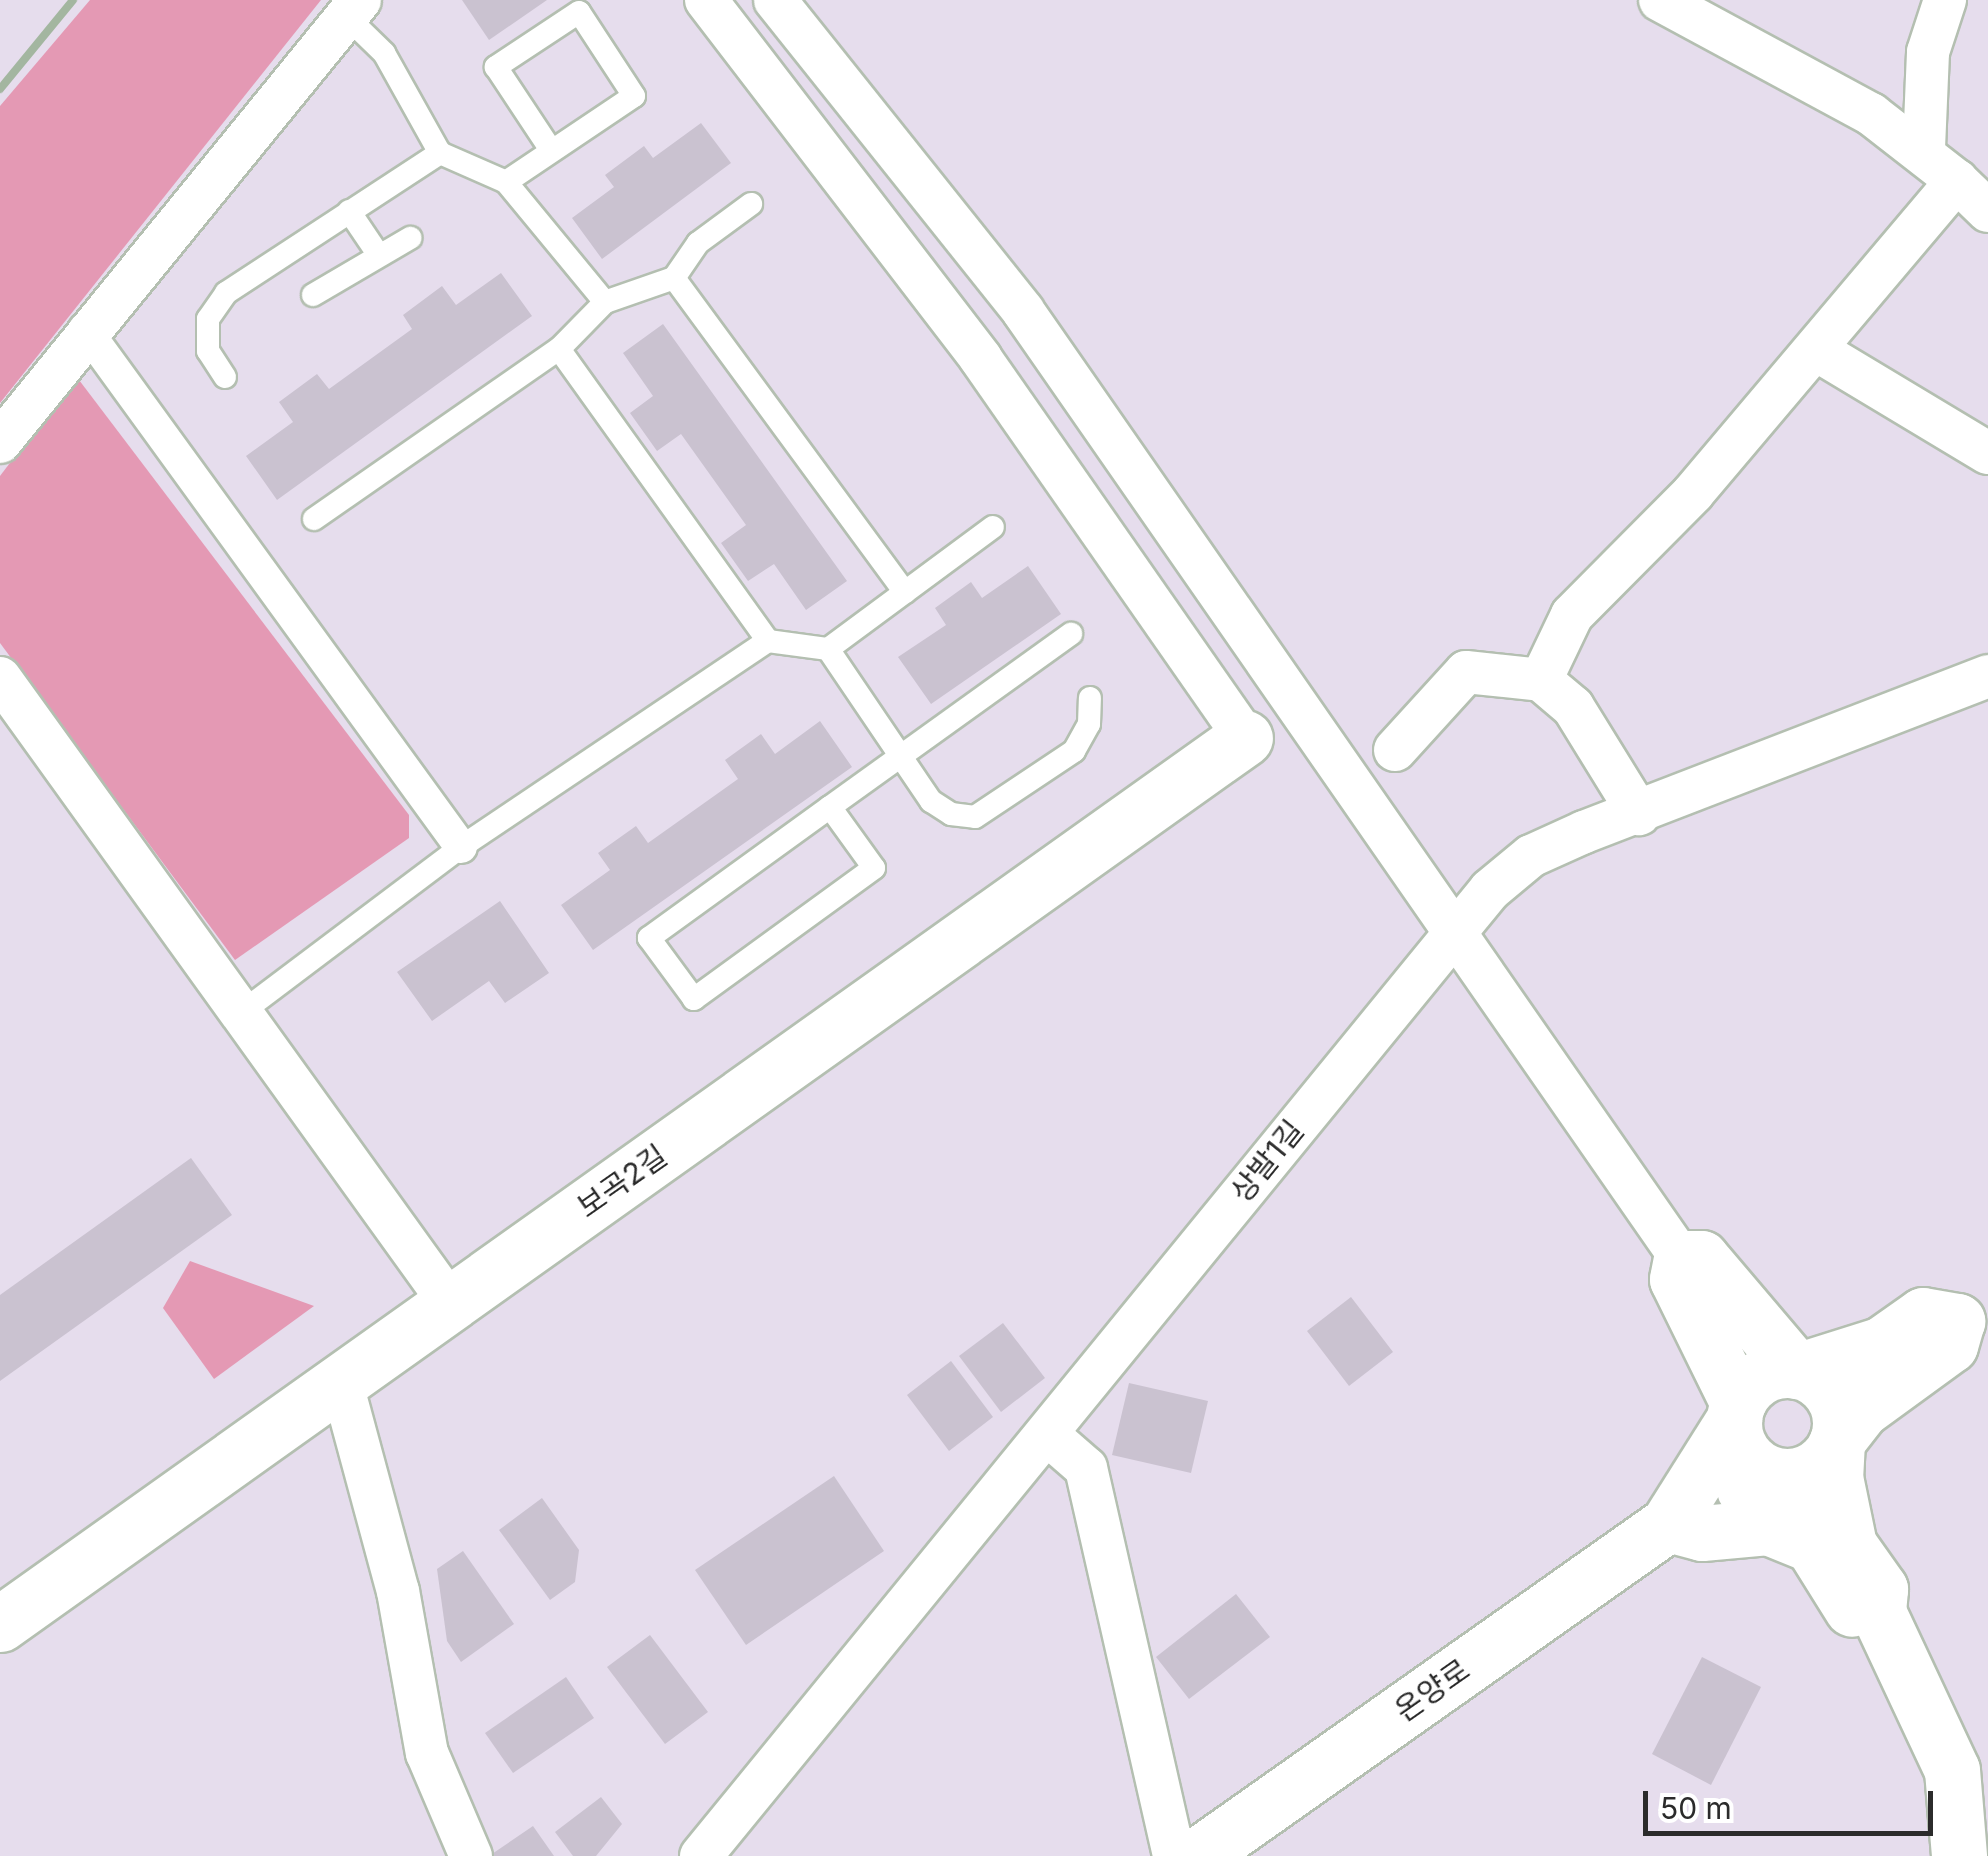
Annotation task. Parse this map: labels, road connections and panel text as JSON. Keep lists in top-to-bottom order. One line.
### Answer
{"streets":{"main road":["보곡2길","온양로"],"street":["상발1길"]},"scale_bar":"50 m"}
